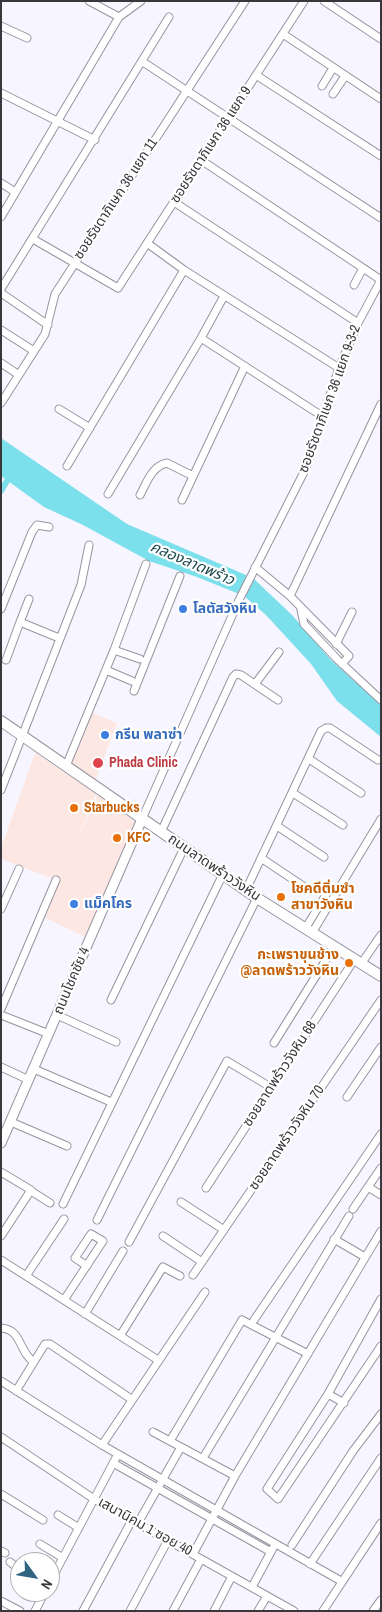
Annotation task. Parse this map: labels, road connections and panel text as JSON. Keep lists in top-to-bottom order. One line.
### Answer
{"streets":{"main road":["ถนนลาดพร้าววังหิน"],"street":["ซอยรัชดาภิเษก 36 แยก 9","ซอยรัชดาภิเษก 36 แยก 11","ซอยรัชดาภิเษก 36 แยก 9-3-2","ถนนโชคชัย 4","ซอยลาดพร้าววังหิน 68","ซอยลาดพร้าววังหิน 70","เสนานิคม 1 ซอย 40"]},"crossings":[["ซอยรัชดาภิเษก 36 แยก 9","ซอยรัชดาภิเษก 36 แยก 11"],["ซอยรัชดาภิเษก 36 แยก 9-3-2","ถนนลาดพร้าววังหิน"],["ซอยรัชดาภิเษก 36 แยก 9-3-2","ถนนโชคชัย 4"],["ถนนลาดพร้าววังหิน","ถนนโชคชัย 4"],["ถนนลาดพร้าววังหิน","ซอยลาดพร้าววังหิน 68"]],"water":["คลองลาดพร้าว"],"places":["โลตัสวังหิน","กรีน พลาซ่า","Phada Clinic","Starbucks","KFC","โชคดีติ่มซำ สาขาวังหิน","แม็คโคร","กะเพราขุนช้าง @ลาดพร้าววังหิน"],"north":"bottom right"}
